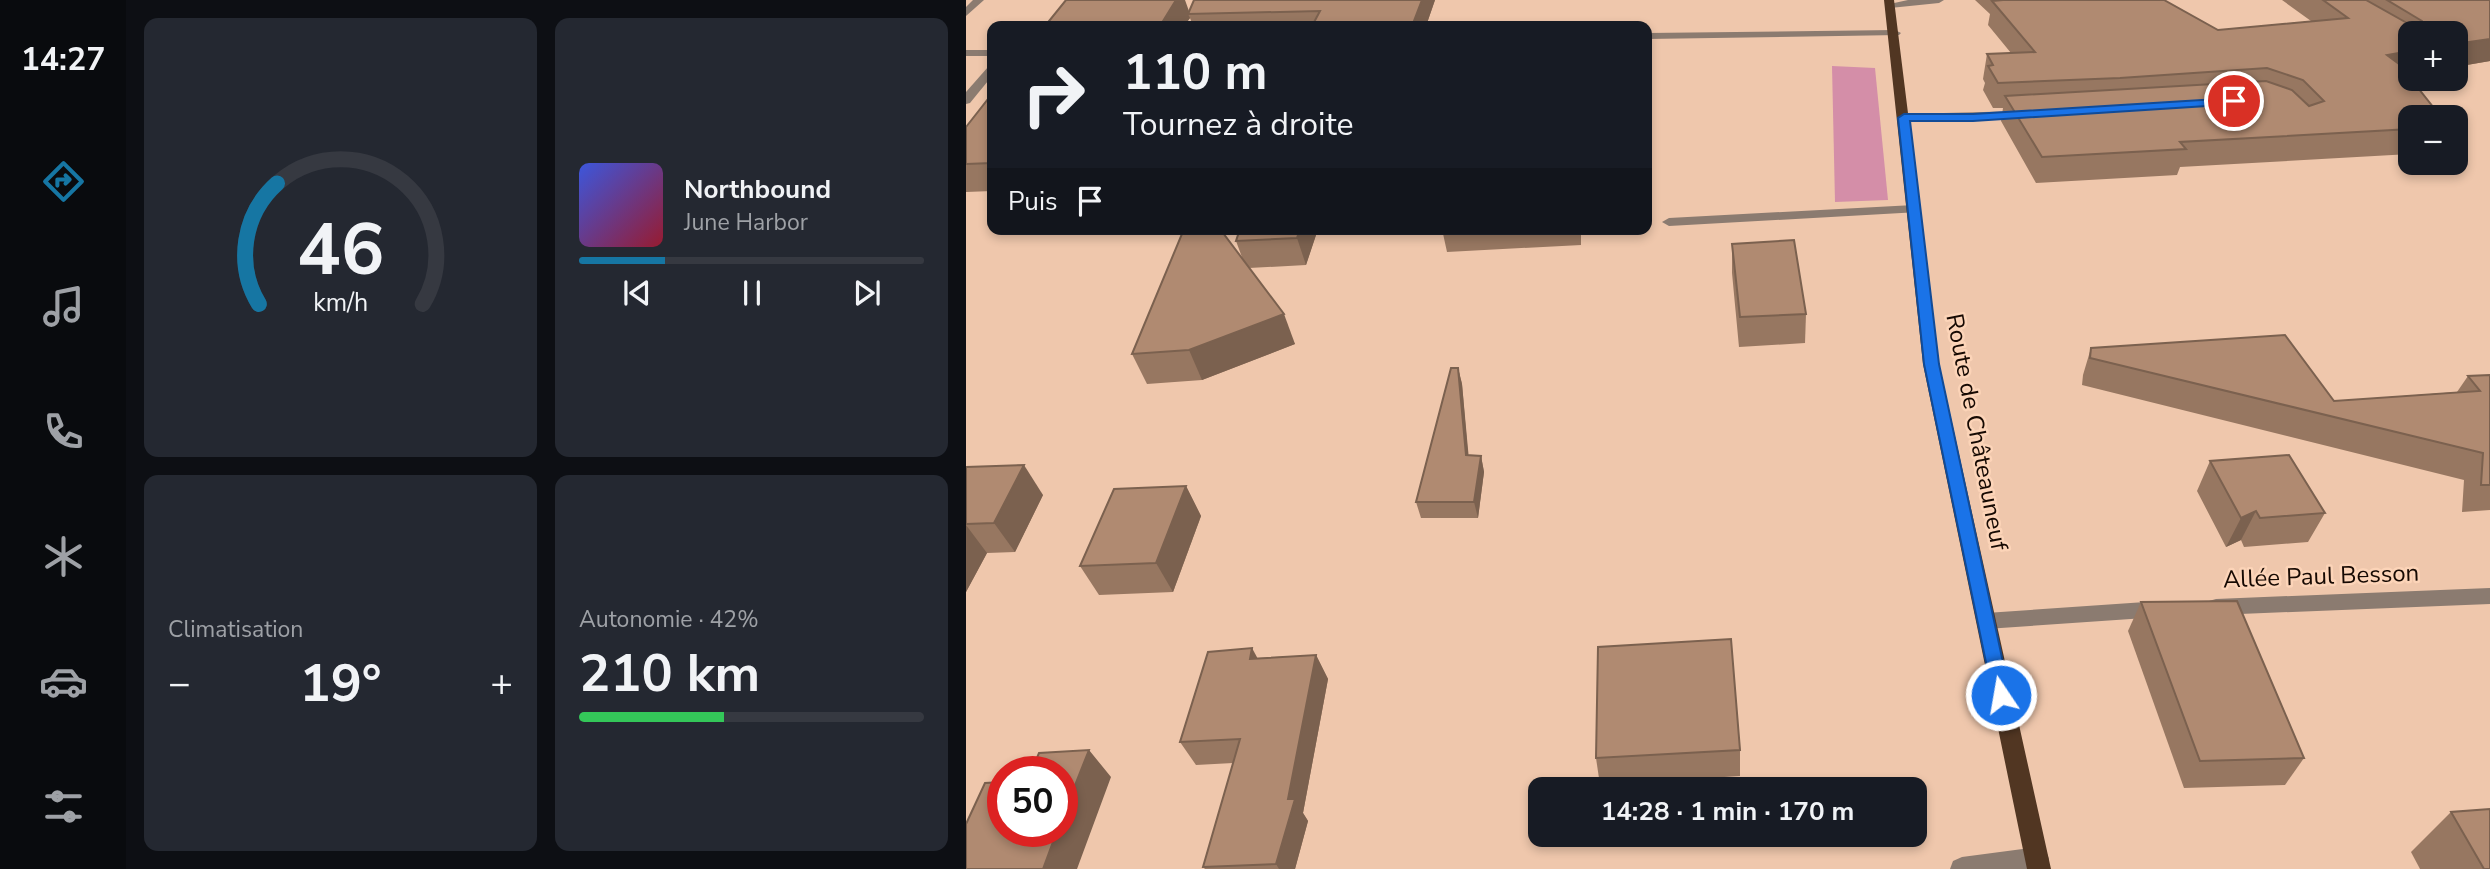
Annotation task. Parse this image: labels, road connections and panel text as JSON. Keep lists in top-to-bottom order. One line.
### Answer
{"streets":{"main road":["Route de Châteauneuf"],"street":["Allée Paul Besson"]},"page":{"tabs":"14:27","map_buttons":["+","−"],"turn":["110 m","Tournez à droite"],"song":["Northbound","June Harbor"],"then":"Puis","tile":["Climatisation",["Autonomie · 42%","210 km"]],"heat":["−","19°","+"],"limit":"50","trip":"14:28 · 1 min · 170 m","gauge":["46","km/h"]}}
